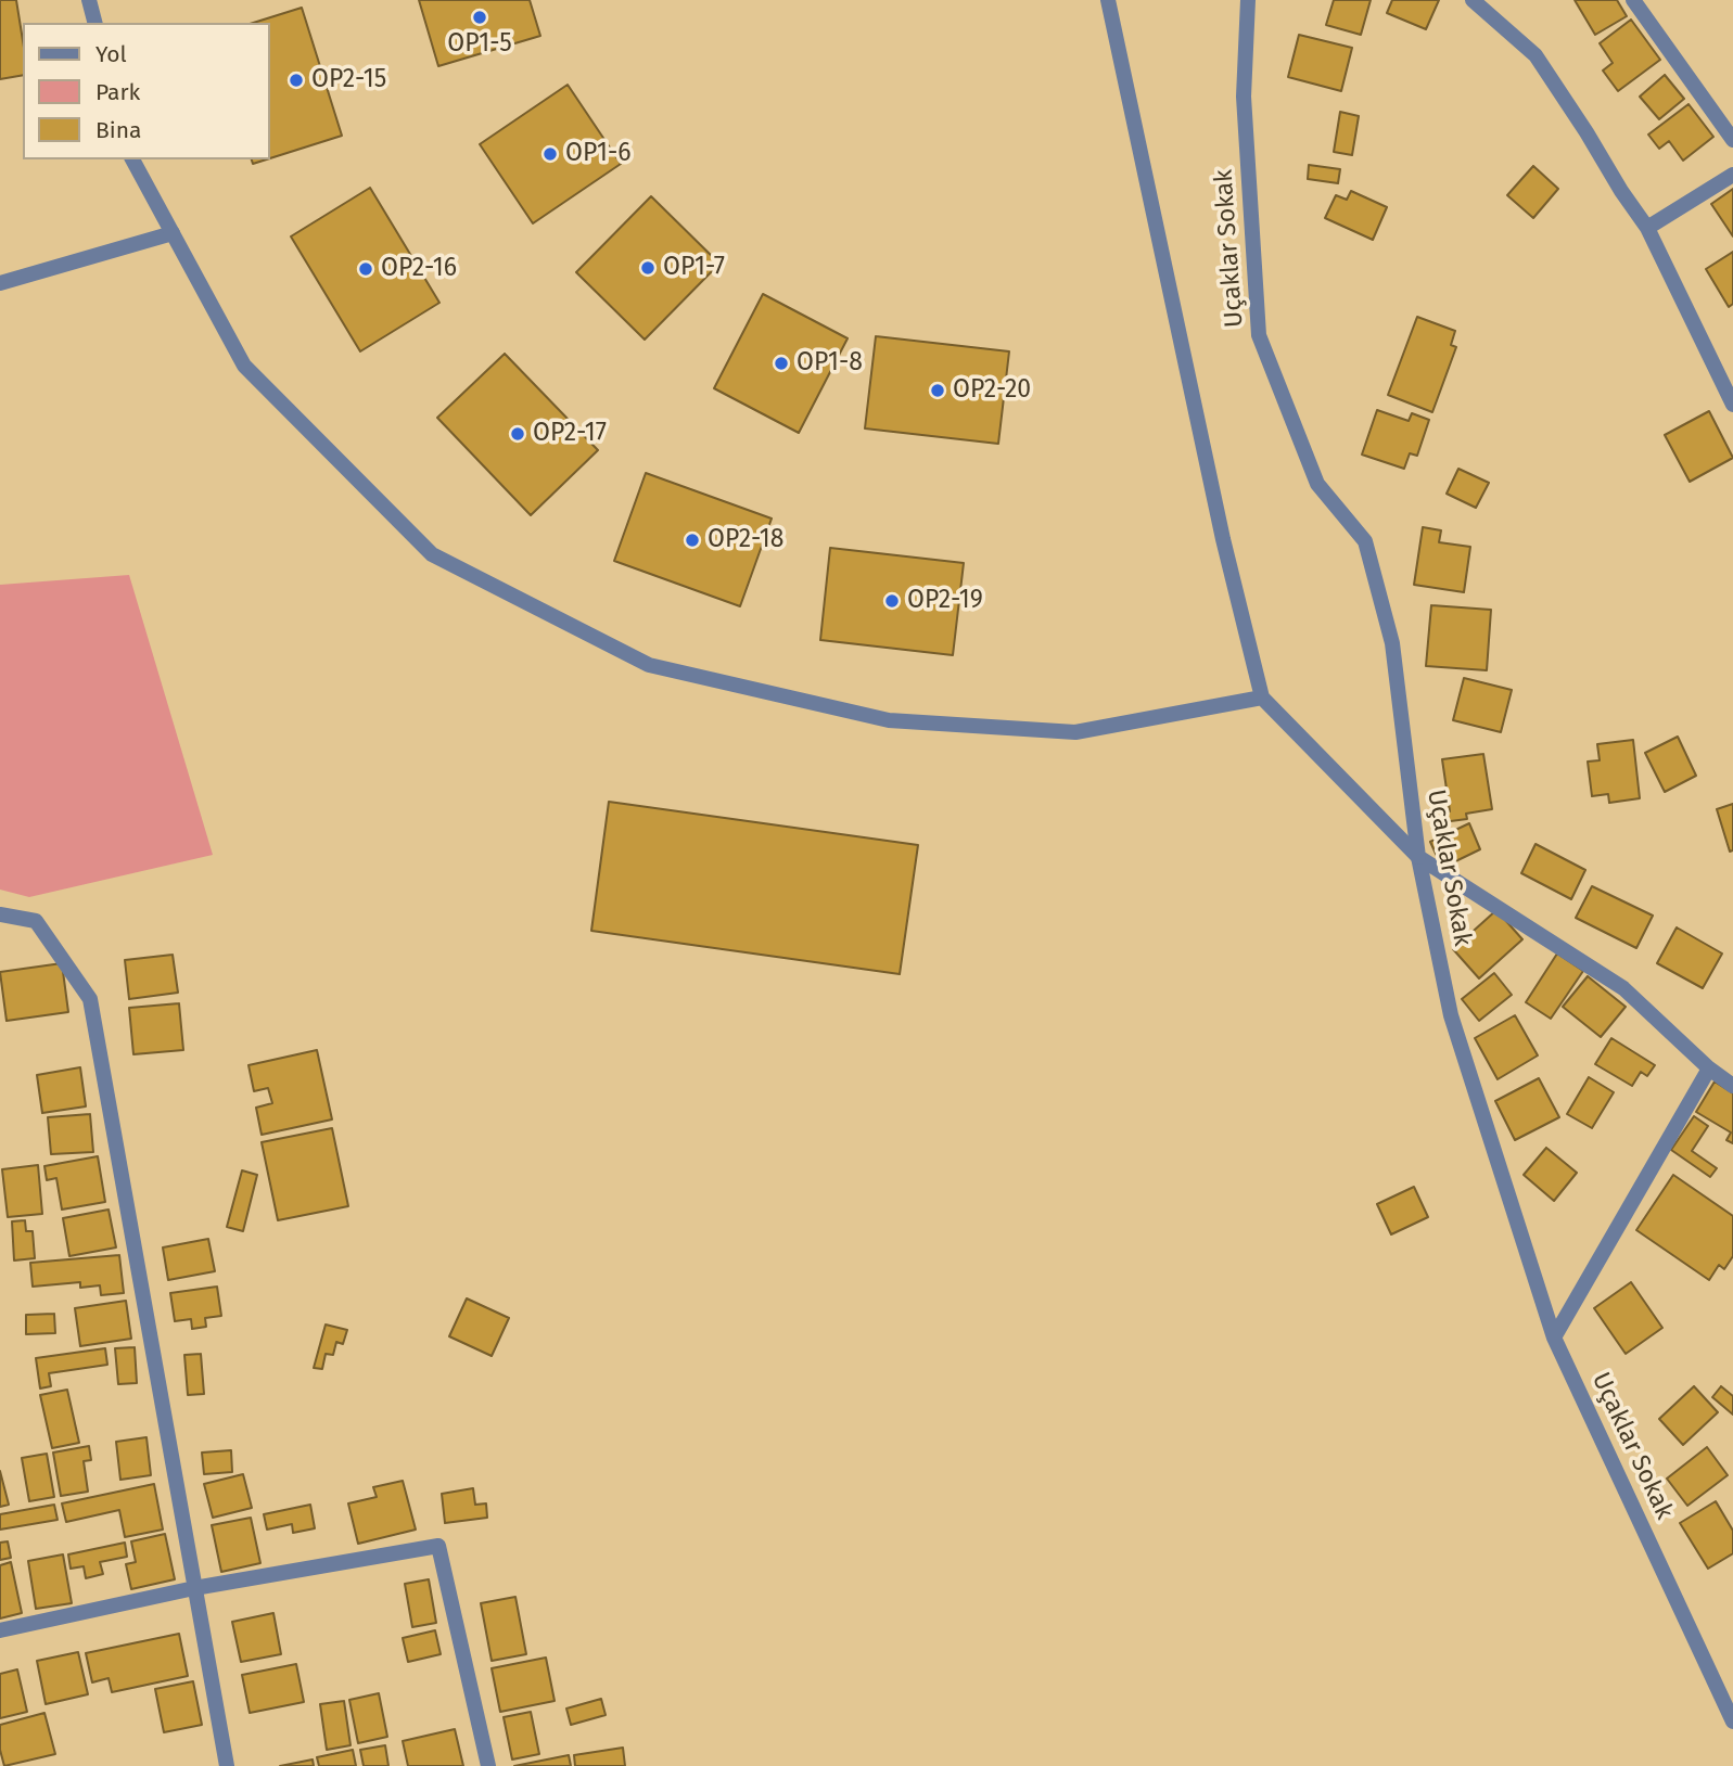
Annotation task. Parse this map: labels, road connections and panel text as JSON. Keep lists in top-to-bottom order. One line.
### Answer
{"streets":{"street":["Uçaklar Sokak"]},"places":["OP1-5","OP2-15","OP1-6","OP1-7","OP2-16","OP1-8","OP2-20","OP2-17","OP2-18","OP2-19"],"legend":["Yol","Park","Bina"]}
